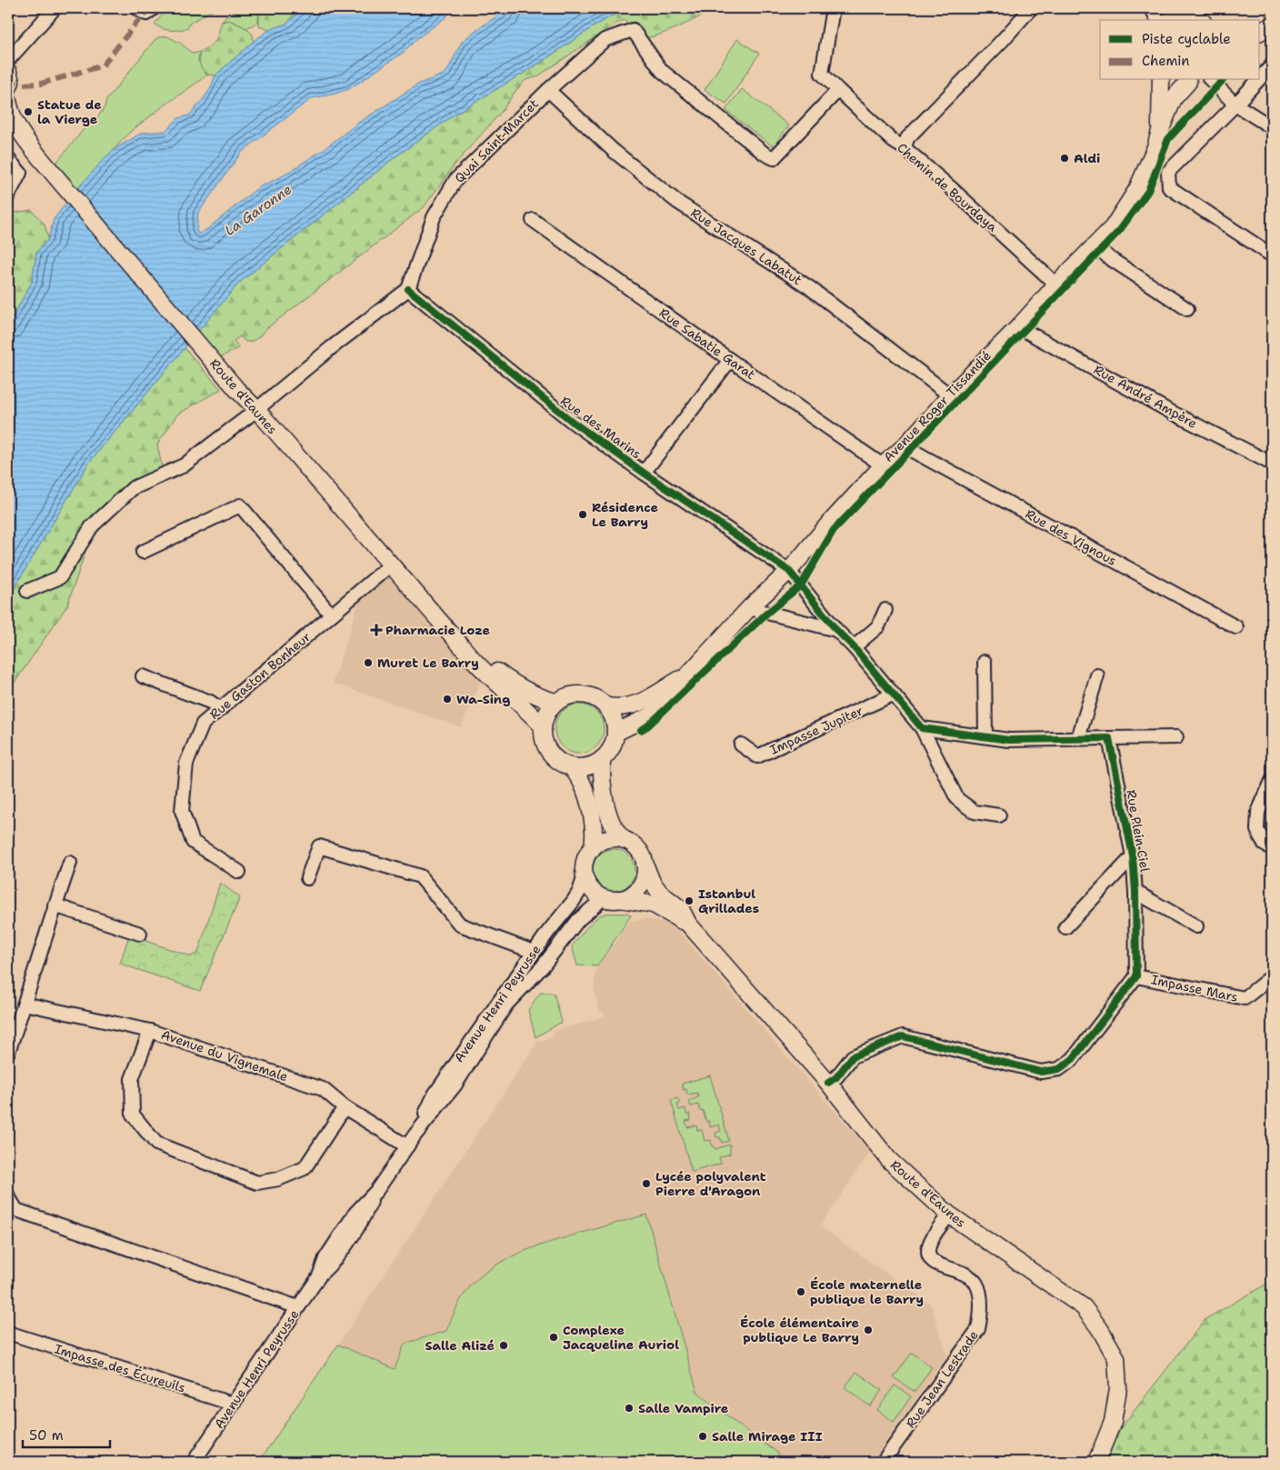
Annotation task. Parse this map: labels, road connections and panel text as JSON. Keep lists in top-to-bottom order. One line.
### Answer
{"streets":{"main road":["Route d'Eaunes","Avenue Roger Tissandié"],"street":["Quai Saint-Marcet","Chemin de Bourdaya","Rue Jacques Labatut","Rue Sabatie Garat","Rue André Ampère","Rue des Marins","Rue des Vignous","Rue Gaston Bonheur","Impasse Jupiter","Rue Plein Ciel","Impasse Mars","Avenue Henri Peyrusse","Avenue du Vignemale","Impasse des Écureuils","Rue Jean Lestrade"]},"crossings":[["Quai Saint-Marcet","Chemin de Bourdaya"],["Quai Saint-Marcet","Rue Jacques Labatut"],["Quai Saint-Marcet","Rue des Marins"],["Chemin de Bourdaya","Avenue Roger Tissandié"],["Rue Jacques Labatut","Avenue Roger Tissandié"],["Rue Sabatie Garat","Avenue Roger Tissandié"],["Route d'Eaunes","Avenue Roger Tissandié"],["Route d'Eaunes","Rue Gaston Bonheur"],["Route d'Eaunes","Avenue Henri Peyrusse"],["Route d'Eaunes","Rue Jean Lestrade"],["Rue André Ampère","Avenue Roger Tissandié"],["Avenue Roger Tissandié","Rue des Marins"],["Avenue Roger Tissandié","Rue des Vignous"],["Rue Plein Ciel","Impasse Mars"],["Avenue Henri Peyrusse","Avenue du Vignemale"],["Avenue Henri Peyrusse","Impasse des Écureuils"]],"water":["La Garonne"],"places":{"other":["Statue de la Vierge","Aldi","Résidence Le Barry","Muret Le Barry","Wa-Sing","Istanbul Grillades","Lycée polyvalent Pierre d'Aragon","École maternelle publique le Barry","École élémentaire publique Le Barry","Complexe Jacqueline Auriol","Salle Alizé","Salle Vampire","Salle Mirage III"],"health":["Pharmacie Loze"]},"legend":["Piste cyclable","Chemin"],"scale_bar":"50 m"}
